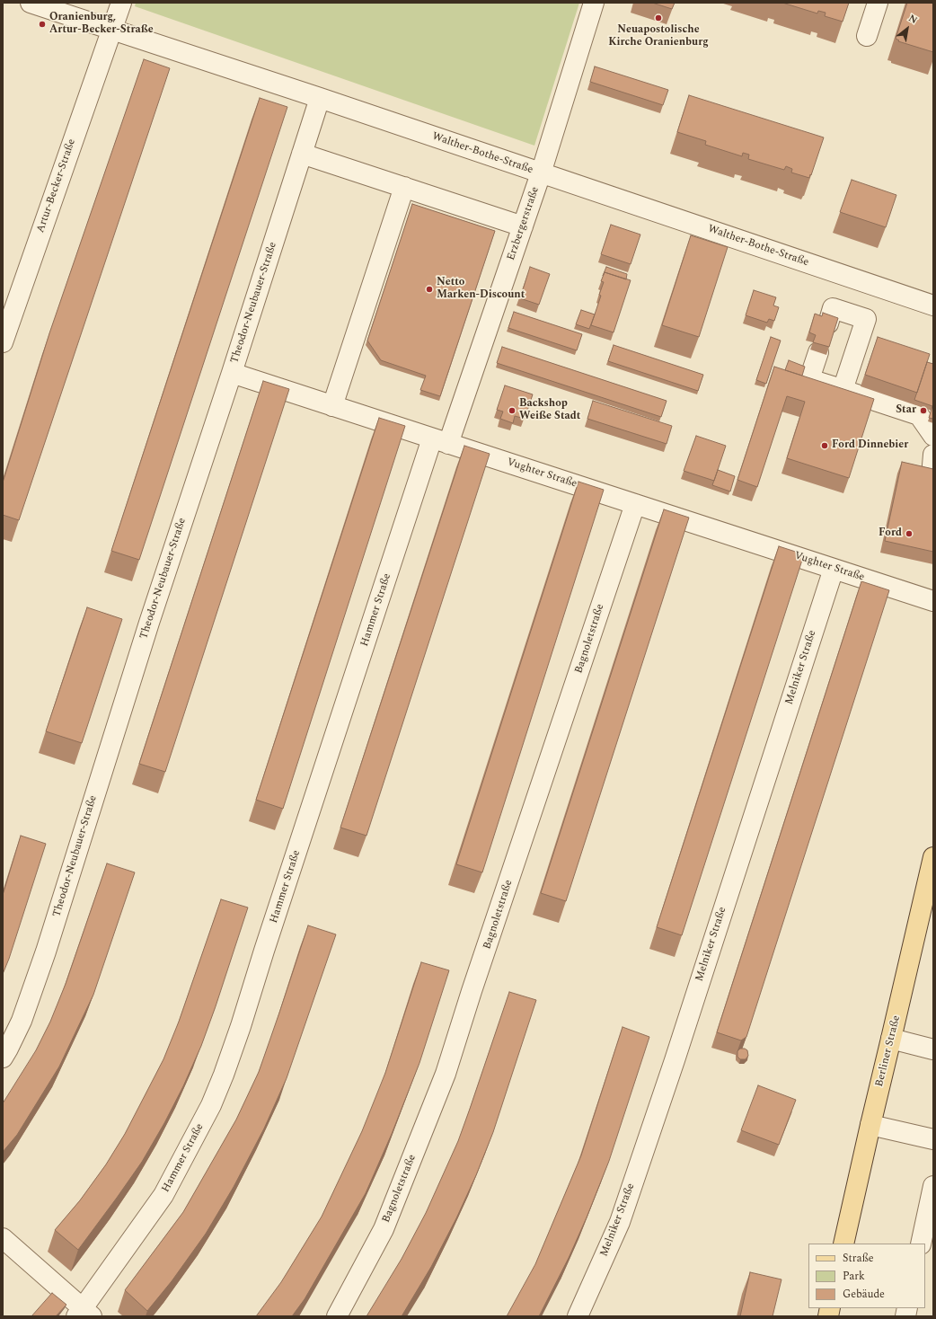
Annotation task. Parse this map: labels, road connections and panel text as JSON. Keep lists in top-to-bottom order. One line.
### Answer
{"streets":{"main road":["Berliner Straße"],"street":["Walther-Bothe-Straße","Artur-Becker-Straße","Erzbergerstraße","Theodor-Neubauer-Straße","Vughter Straße","Hammer Straße","Bagnoletstraße","Melniker Straße"]},"crossings":[["Walther-Bothe-Straße","Artur-Becker-Straße"],["Walther-Bothe-Straße","Erzbergerstraße"],["Walther-Bothe-Straße","Theodor-Neubauer-Straße"],["Erzbergerstraße","Vughter Straße"],["Erzbergerstraße","Hammer Straße"],["Theodor-Neubauer-Straße","Vughter Straße"],["Vughter Straße","Hammer Straße"],["Vughter Straße","Bagnoletstraße"],["Vughter Straße","Melniker Straße"]],"places":["Neuapostolische Kirche Oranienburg","Oranienburg, Artur-Becker-Straße","Netto Marken-Discount","Backshop Weiße Stadt","Star","Ford Dinnebier","Ford"],"legend":["Straße","Park","Gebäude"],"north":"top right"}
